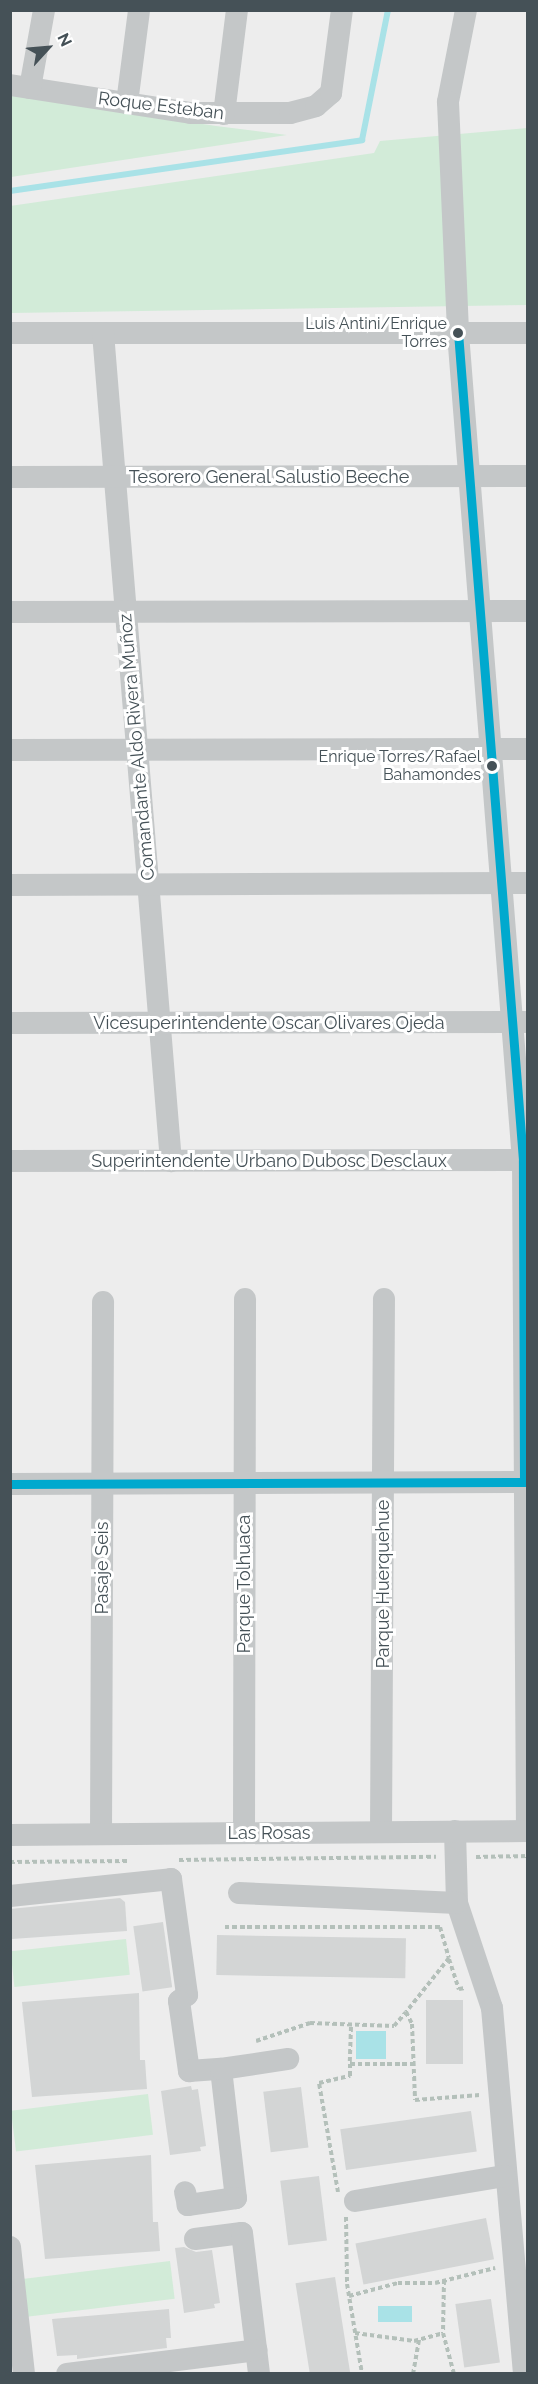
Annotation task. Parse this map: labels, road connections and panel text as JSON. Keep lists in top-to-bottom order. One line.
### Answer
{"streets":{"street":["Roque Esteban","Tesorero General Salustio Beeche","Comandante Aldo Rivera Muñoz","Vicesuperintendente Oscar Olivares Ojeda","Superintendente Urbano Dubosc Desclaux","Pasaje Seis","Parque Tolhuaca","Parque Huerquehue","Las Rosas"]},"crossings":[["Tesorero General Salustio Beeche","Comandante Aldo Rivera Muñoz"],["Comandante Aldo Rivera Muñoz","Vicesuperintendente Oscar Olivares Ojeda"],["Comandante Aldo Rivera Muñoz","Superintendente Urbano Dubosc Desclaux"],["Pasaje Seis","Las Rosas"],["Parque Tolhuaca","Las Rosas"],["Parque Huerquehue","Las Rosas"]],"places":["Luis Antini/Enrique Torres","Enrique Torres/Rafael Bahamondes"],"north":"top right"}
